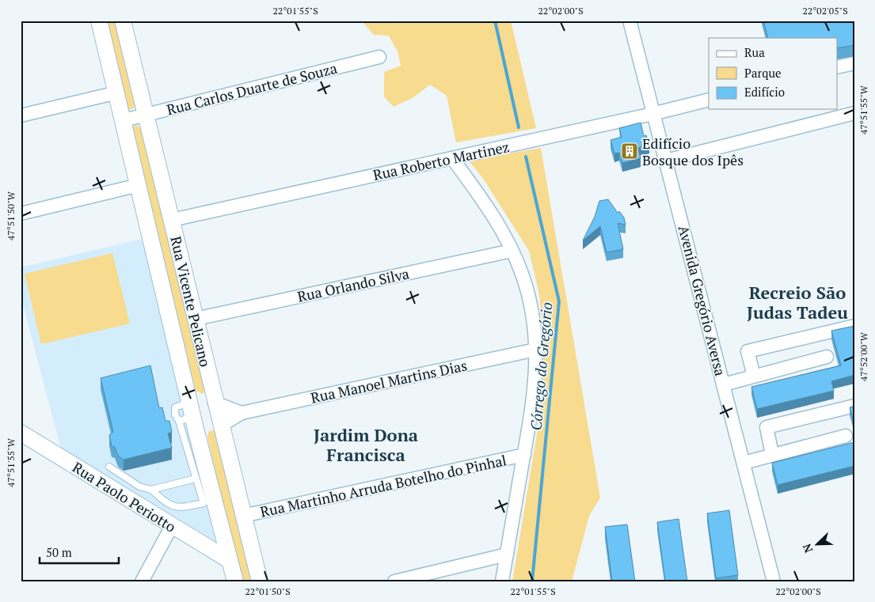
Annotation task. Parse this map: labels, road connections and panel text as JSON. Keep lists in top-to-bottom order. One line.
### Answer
{"streets":{"street":["Rua Carlos Duarte de Souza","Rua Roberto Martinez","Rua Orlando Silva","Avenida Gregório Aversa","Rua Vicente Pelicano","Rua Manoel Martins Dias","Rua Martinho Arruda Botelho do Pinhal","Rua Paolo Periotto"]},"crossings":[["Rua Carlos Duarte de Souza","Rua Vicente Pelicano"],["Rua Roberto Martinez","Avenida Gregório Aversa"],["Rua Roberto Martinez","Rua Vicente Pelicano"],["Rua Orlando Silva","Rua Vicente Pelicano"],["Rua Vicente Pelicano","Rua Manoel Martins Dias"],["Rua Vicente Pelicano","Rua Martinho Arruda Botelho do Pinhal"],["Rua Vicente Pelicano","Rua Paolo Periotto"]],"districts":["Recreio São Judas Tadeu","Jardim Dona Francisca"],"water":["Córrego do Gregório"],"places":{"building":["Edifício Bosque dos Ipês"]},"legend":["Rua","Parque","Edifício"],"scale_bar":"50 m","north":"bottom left","coordinates":["22°01'55\"S","22°02'00\"S","22°02'05\"S","47°51'55\"W","47°51'50\"W","47°52'00\"W","22°01'50\"S"]}
